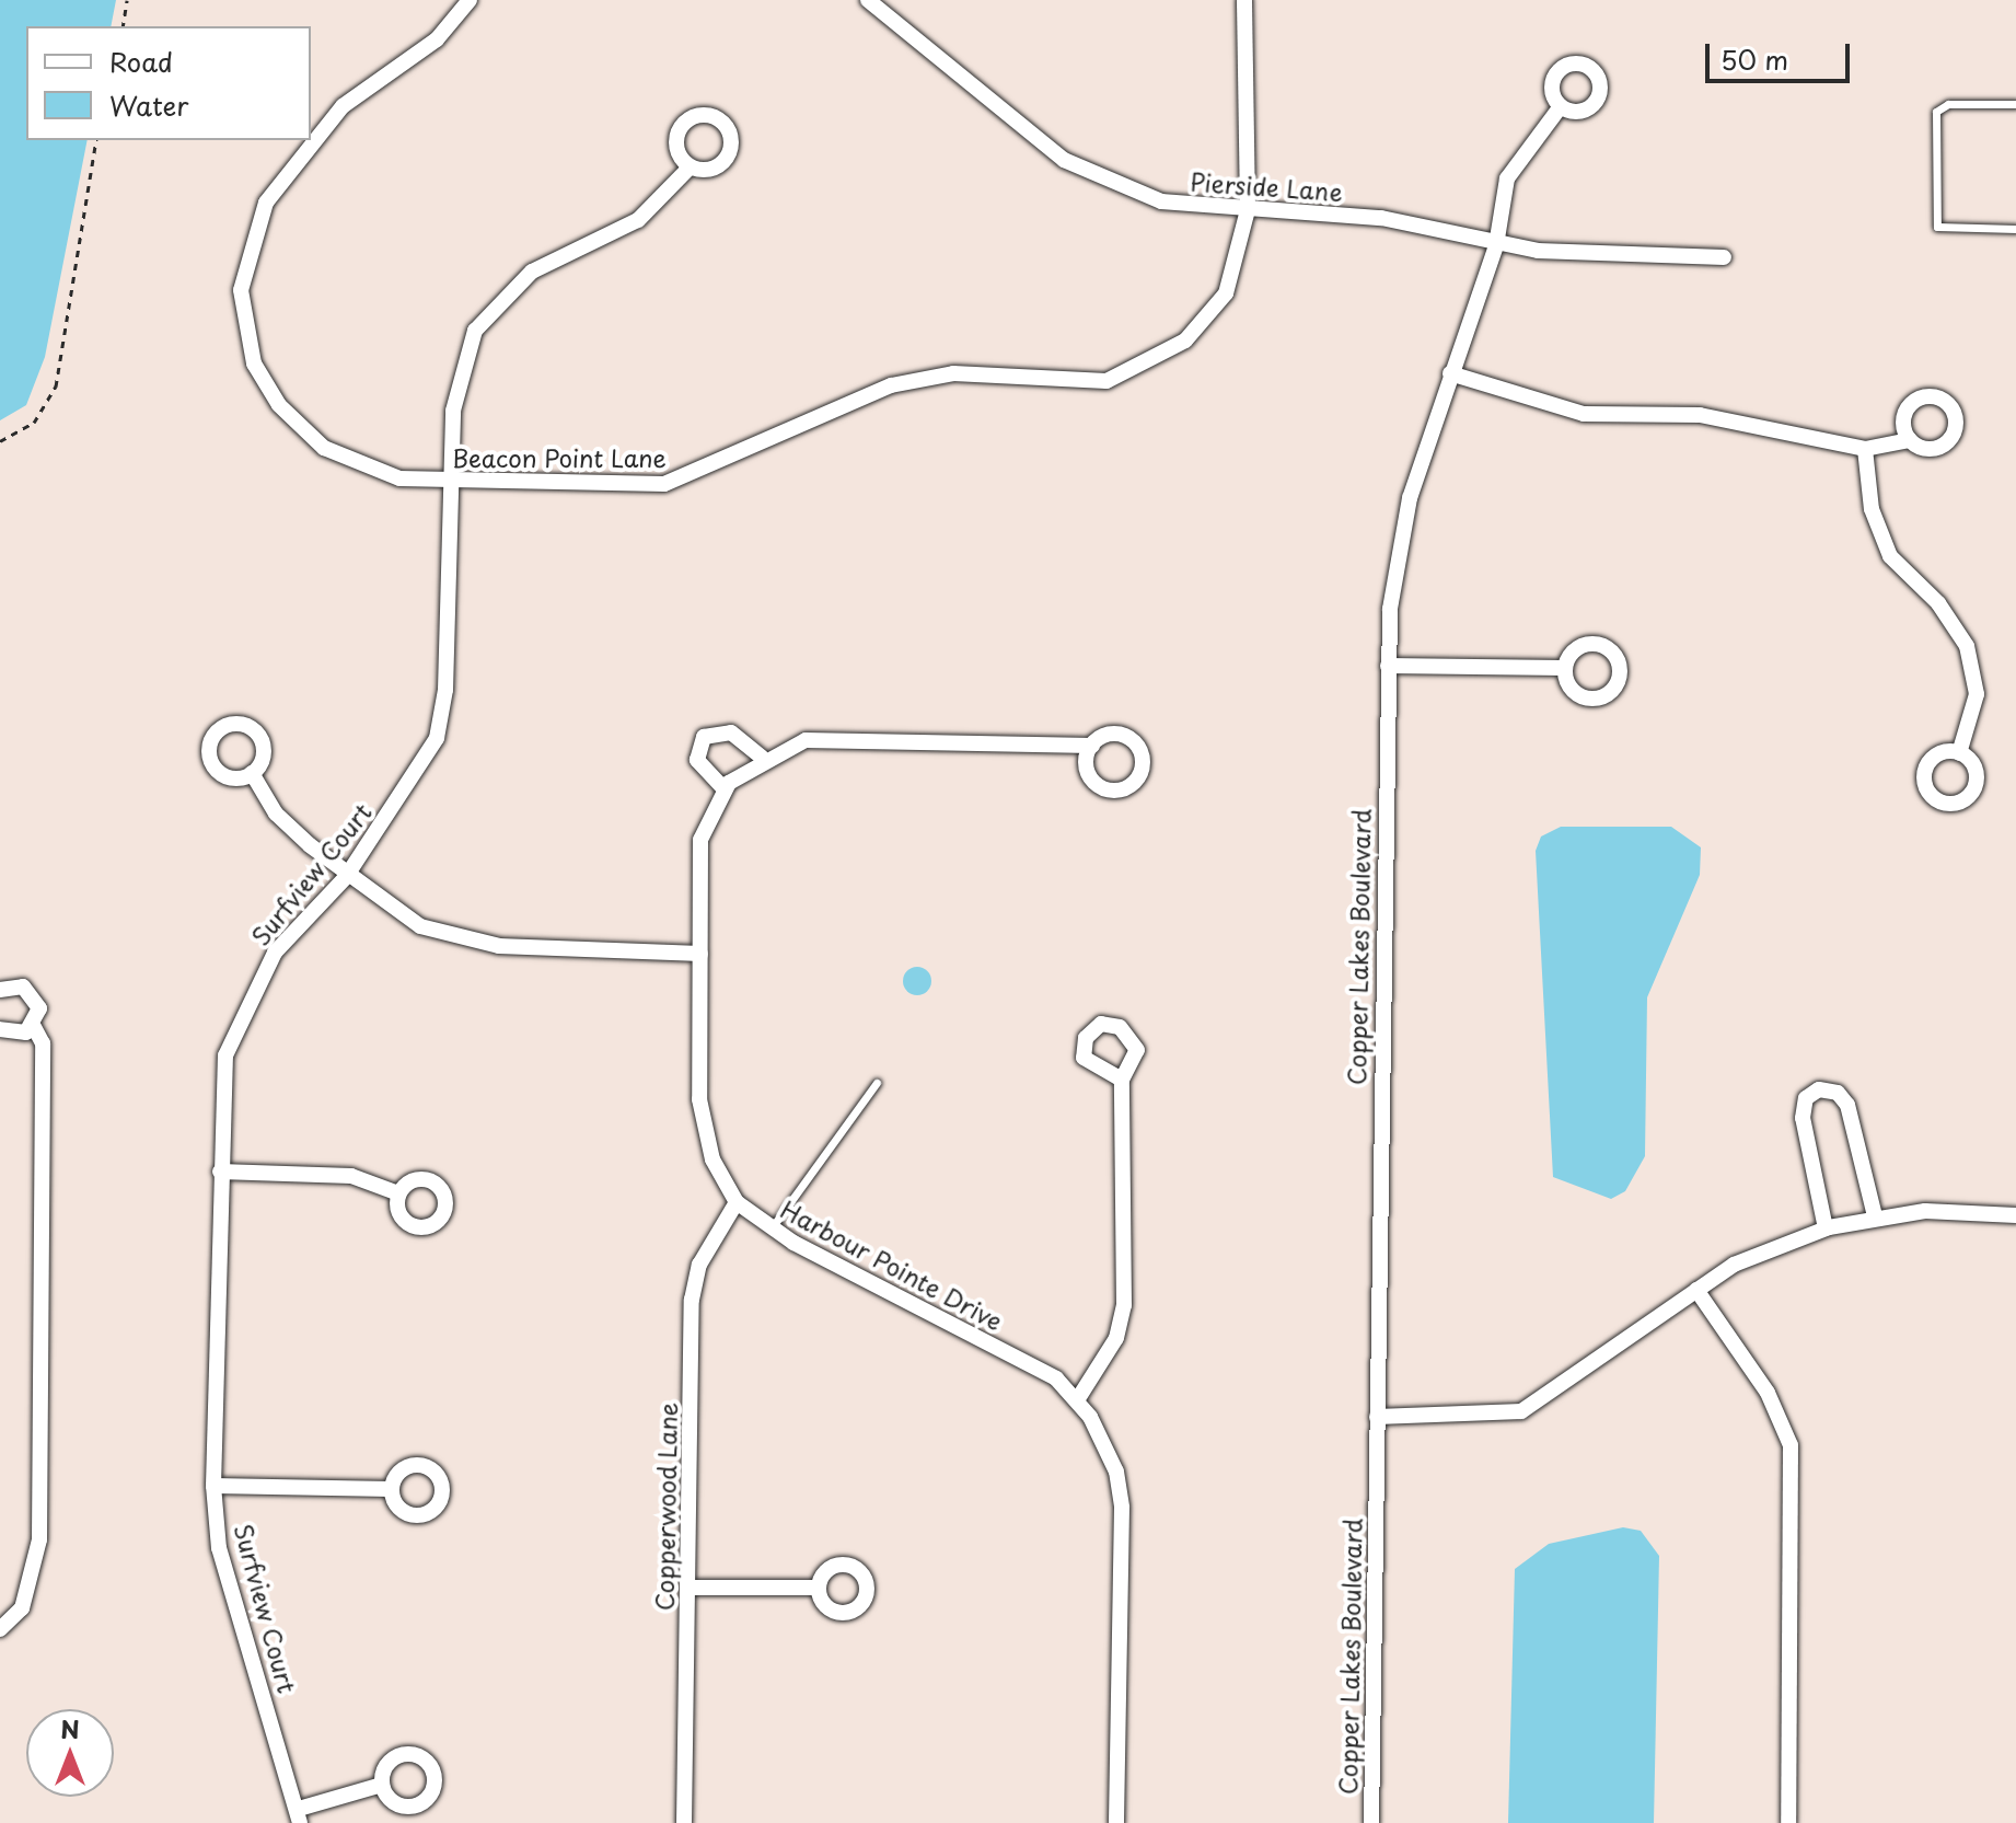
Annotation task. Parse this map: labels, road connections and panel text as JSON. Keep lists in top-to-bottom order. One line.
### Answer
{"streets":{"street":["Pierside Lane","Beacon Point Lane","Surfview Court","Copper Lakes Boulevard","Harbour Pointe Drive","Copperwood Lane"]},"crossings":[["Pierside Lane","Beacon Point Lane"],["Pierside Lane","Copper Lakes Boulevard"],["Beacon Point Lane","Surfview Court"],["Harbour Pointe Drive","Copperwood Lane"]],"legend":["Road","Water"],"scale_bar":"50 m","north":"top"}
